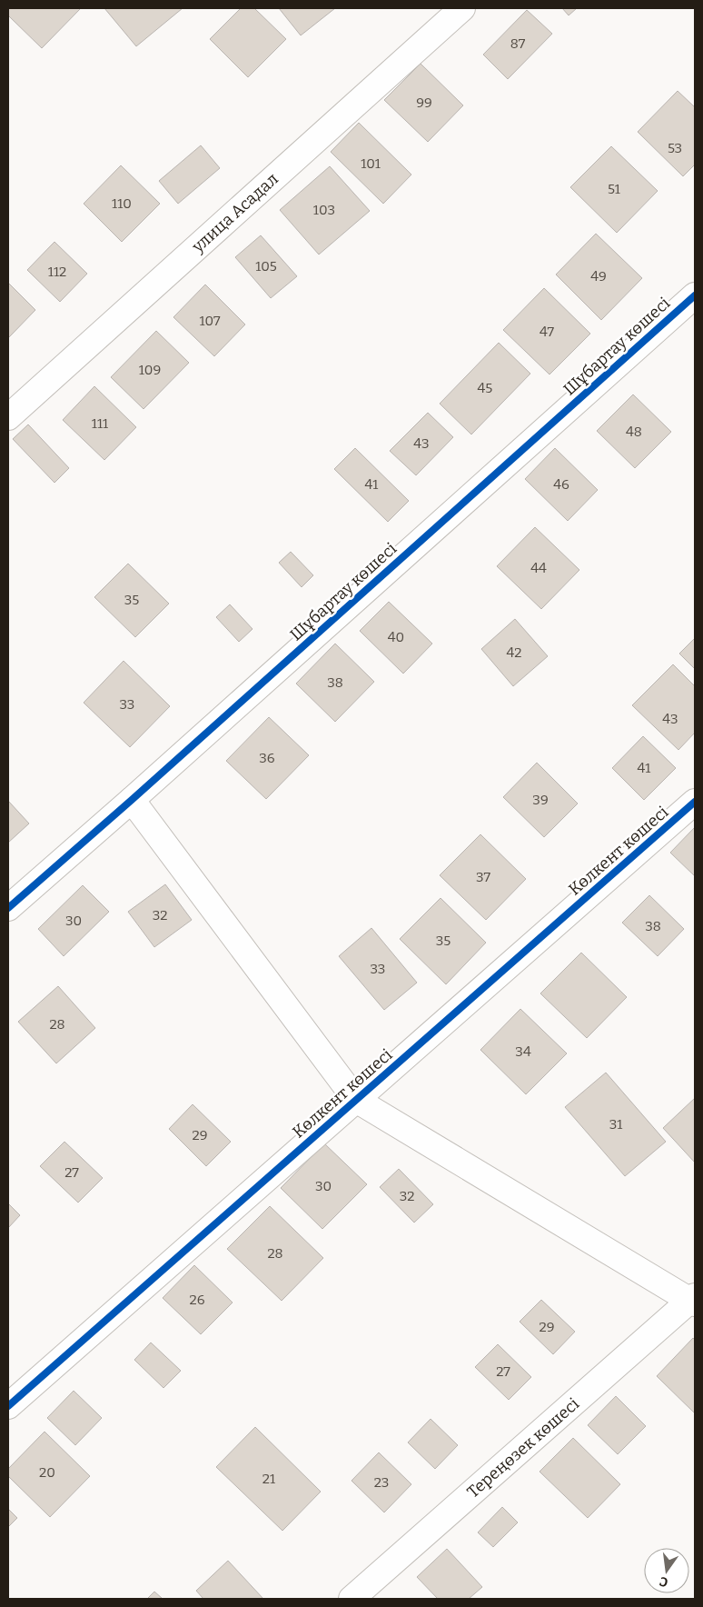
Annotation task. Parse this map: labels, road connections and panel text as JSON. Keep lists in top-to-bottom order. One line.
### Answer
{"streets":{"street":["улица Асадал","Шұбартау көшесі","Көлкент көшесі","Тереңөзек көшесі"]},"house_numbers":["87","99","53","101","51","110","103","105","112","49","107","47","109","45","111","48","43","41","46","44","35","40","42","38","33","43","36","41","39","37","32","30","38","35","33","28","34","31","29","27","30","32","28","26","29","27","20","21","23"],"north":"bottom"}
